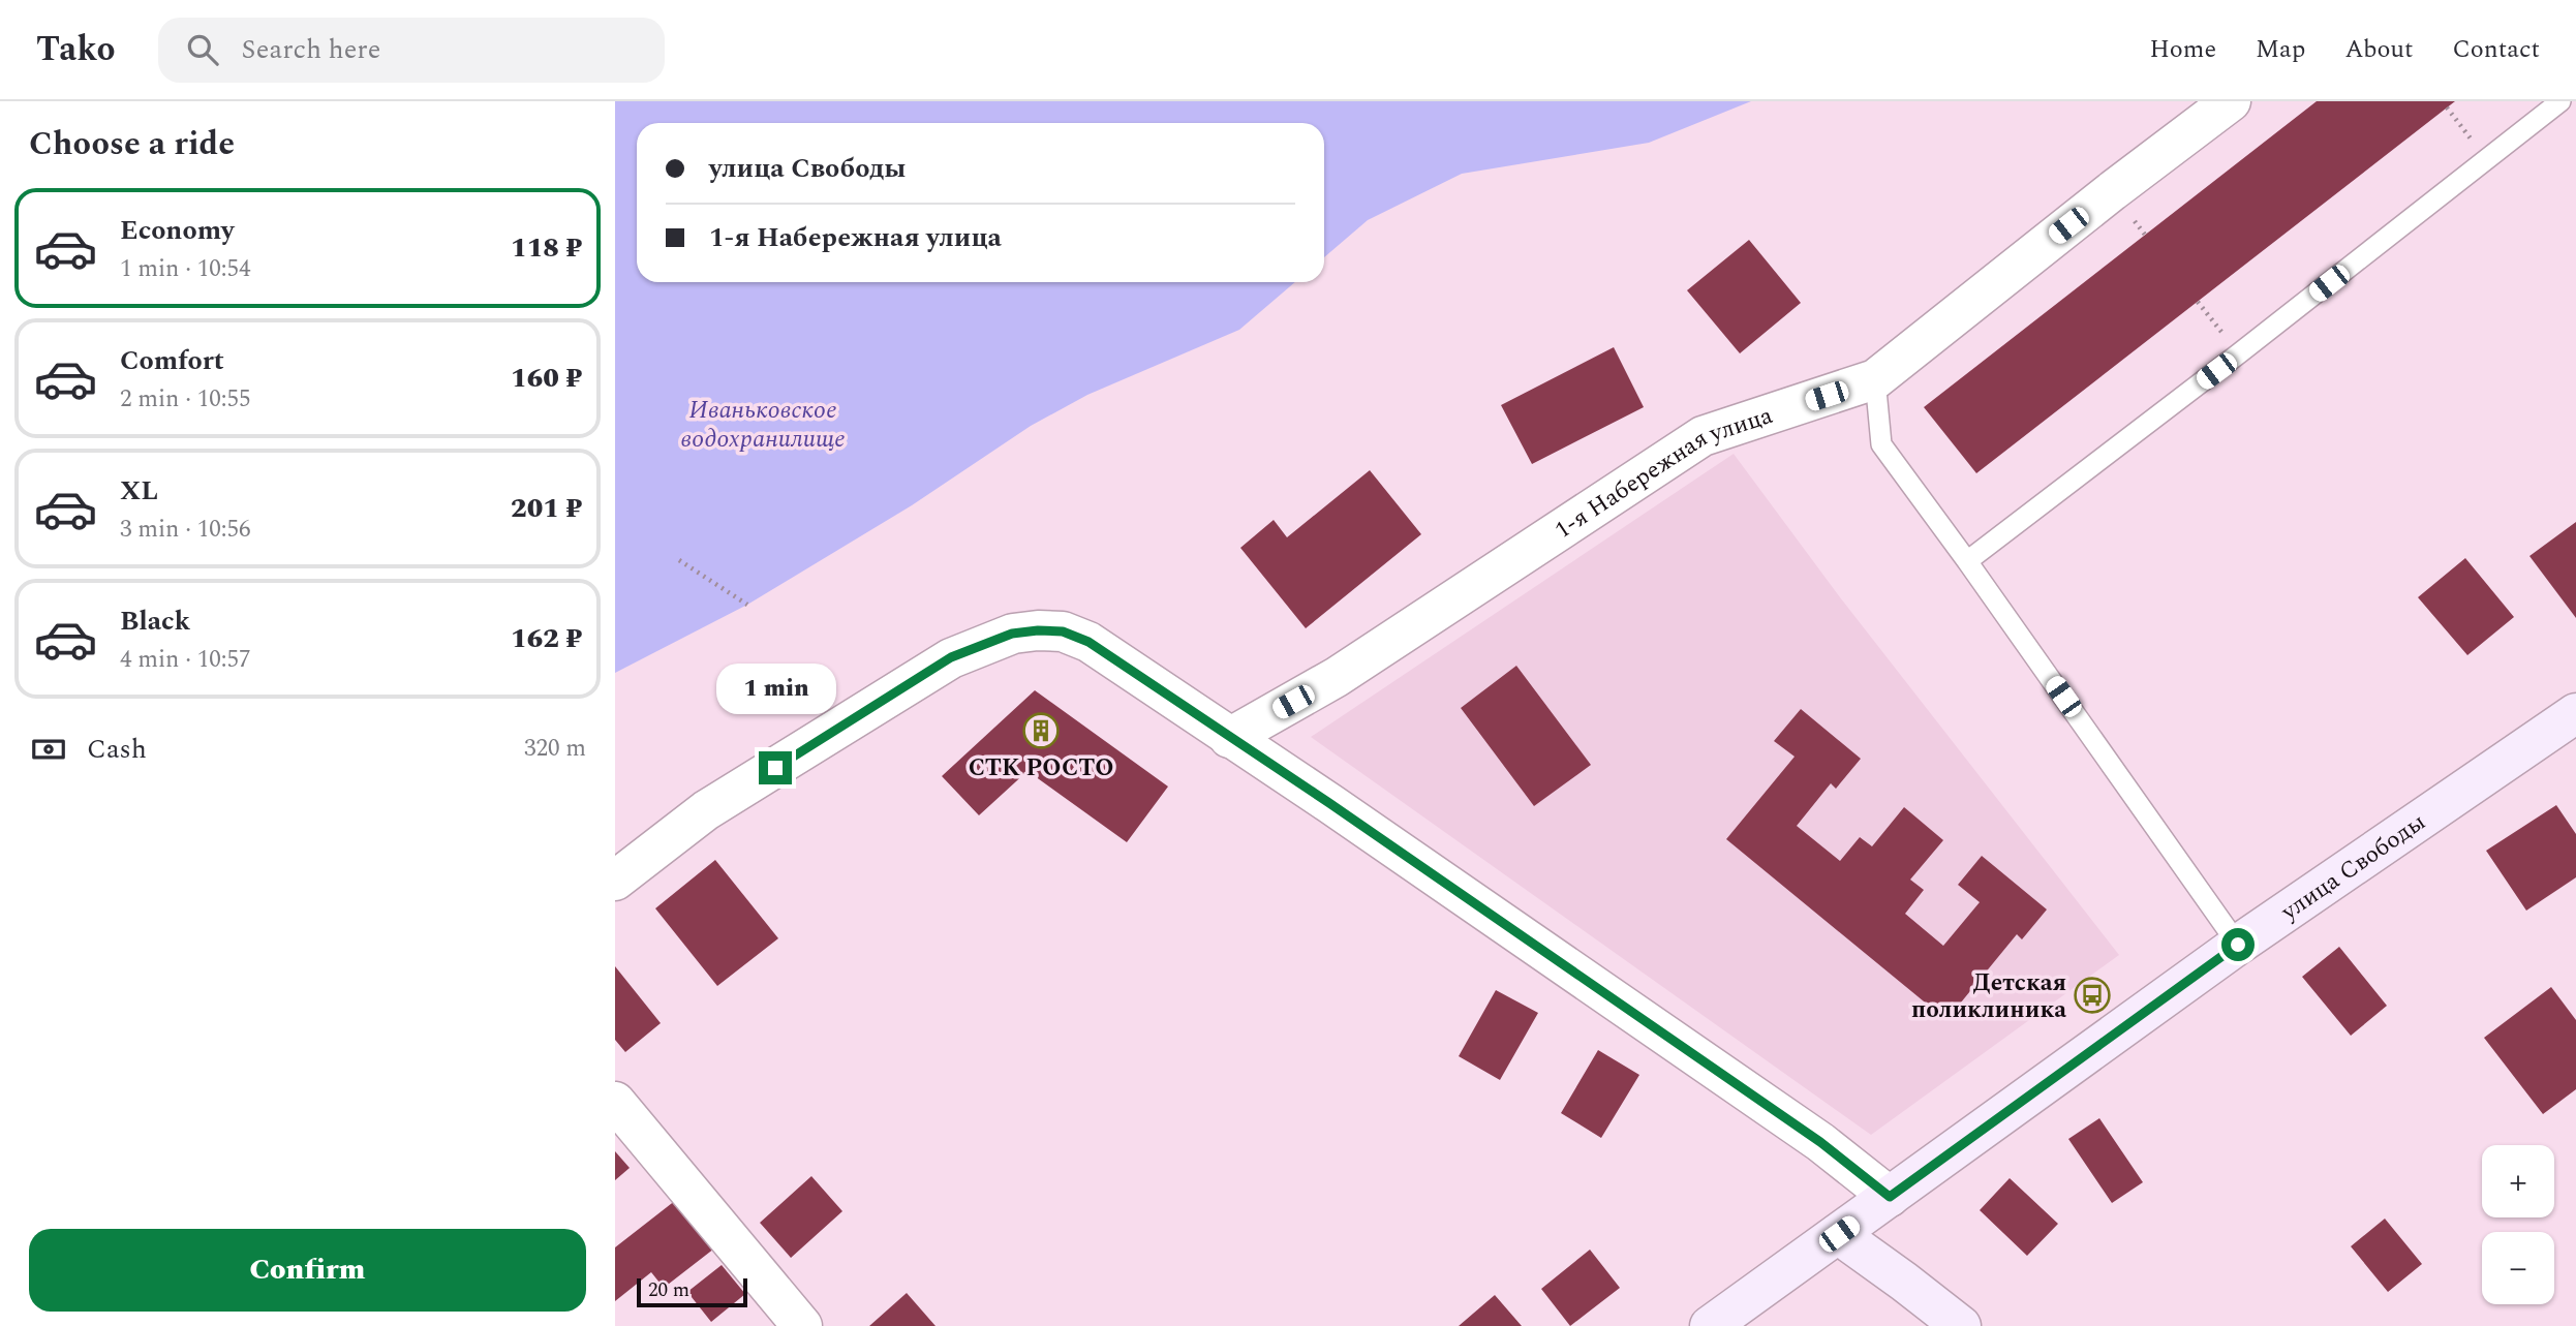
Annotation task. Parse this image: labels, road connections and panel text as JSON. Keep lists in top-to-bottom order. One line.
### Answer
{"streets":{"main road":["улица Свободы"],"street":["1-я Набережная улица"]},"water":["Иваньковское водохранилище"],"places":{"building":["СТК РОСТО"],"bus stop":["Детская поликлиника"]},"scale_bar":"20 m","page":{"header":"Tako","search":"Search here","nav":["Home","Map","About","Contact"],"heading":"Choose a ride","banner":["улица Свободы","1-я Набережная улица"],"list":[{"name":"Economy","note":"1 min · 10:54","value":"118 ₽"},{"name":"Comfort","note":"2 min · 10:55","value":"160 ₽"},{"name":"XL","note":"3 min · 10:56","value":"201 ₽"},{"name":"Black","note":"4 min · 10:57","value":"162 ₽"}],"bubble":"1 min","pay":["Cash","320 m"],"map_buttons":["+","−"],"buttons":"Confirm","scale":"20 m"}}
